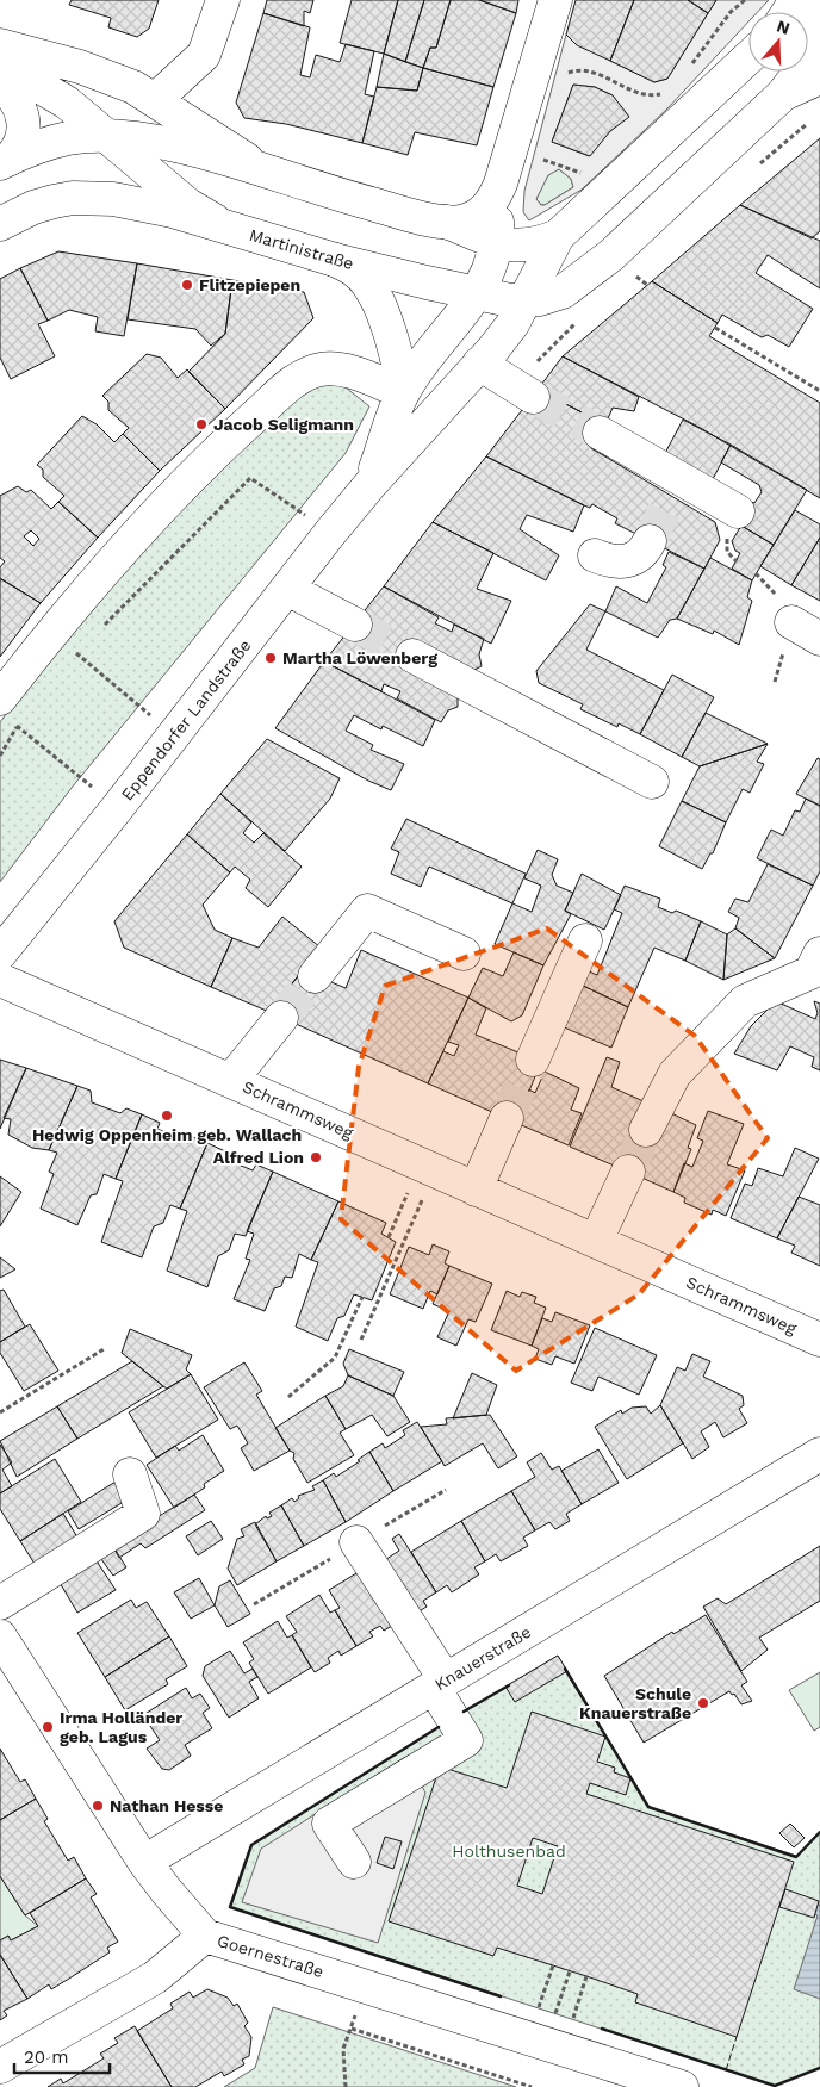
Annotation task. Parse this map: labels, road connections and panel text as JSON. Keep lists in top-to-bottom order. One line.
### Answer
{"streets":{"street":["Martinistraße","Eppendorfer Landstraße","Schrammsweg","Knauerstraße","Goernestraße"]},"crossings":[["Martinistraße","Eppendorfer Landstraße"],["Knauerstraße","Goernestraße"]],"parks":["Holthusenbad"],"places":["Flitzepiepen","Jacob Seligmann","Martha Löwenberg","Hedwig Oppenheim geb. Wallach","Alfred Lion","Schule Knauerstraße","Irma Holländer geb. Lagus","Nathan Hesse"],"scale_bar":"20 m","north":"top"}
